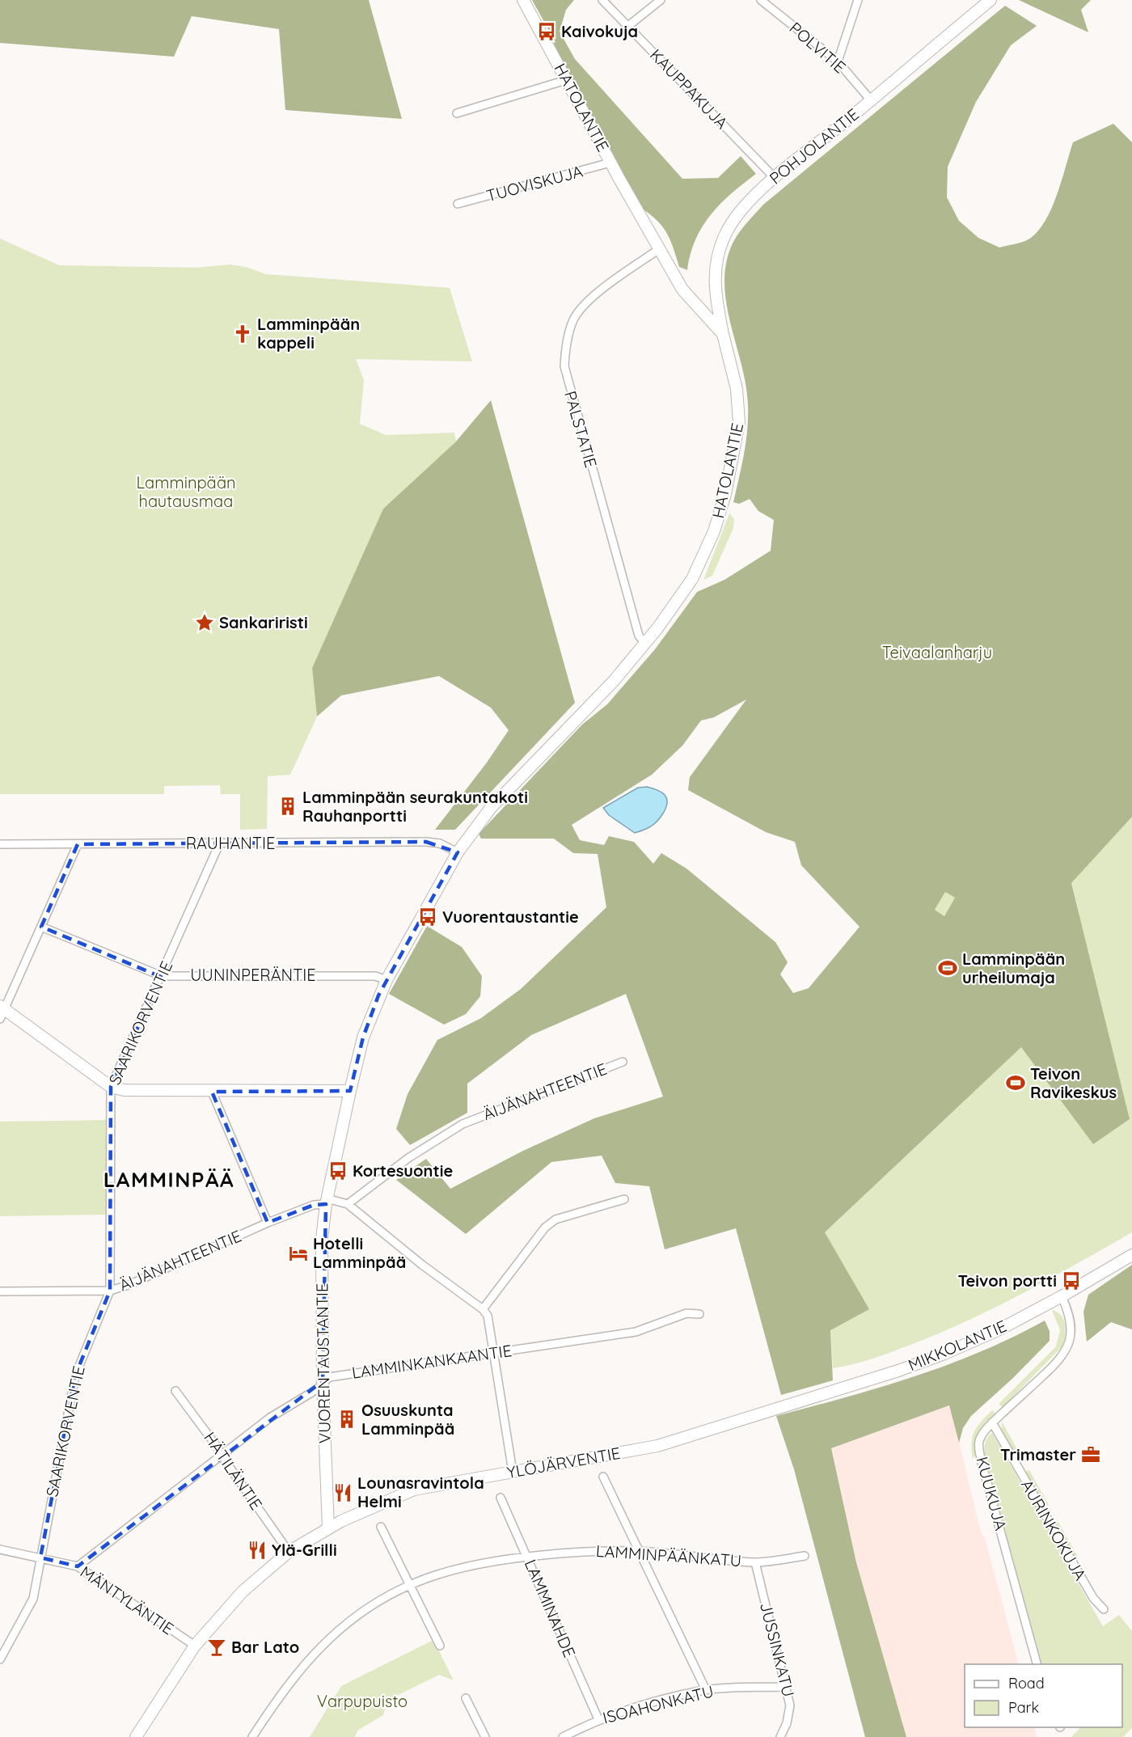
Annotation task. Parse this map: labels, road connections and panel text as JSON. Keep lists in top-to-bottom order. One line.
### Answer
{"streets":{"main road":["HATOLANTIE","POHJOLANTIE","MIKKOLANTIE","VUORENTAUSTANTIE","YLÖJÄRVENTIE"],"street":["POLVITIE","KAUPPAKUJA","TUOVISKUJA","PALSTATIE","RAUHANTIE","UUNINPERÄNTIE","SAARIKORVENTIE","ÄIJÄNAHTEENTIE","LAMMINKANKAANTIE","HÄTILÄNTIE","KUUKUJA","AURINKOKUJA","LAMMINPÄÄNKATU","MÄNTYLÄNTIE","LAMMINAHDE","JUSSINKATU","ISOAHONKATU"]},"crossings":[["POLVITIE","POHJOLANTIE"],["KAUPPAKUJA","POHJOLANTIE"],["HATOLANTIE","POHJOLANTIE"],["HATOLANTIE","TUOVISKUJA"],["HATOLANTIE","PALSTATIE"],["HATOLANTIE","VUORENTAUSTANTIE"],["RAUHANTIE","SAARIKORVENTIE"],["RAUHANTIE","VUORENTAUSTANTIE"],["UUNINPERÄNTIE","SAARIKORVENTIE"],["UUNINPERÄNTIE","VUORENTAUSTANTIE"],["SAARIKORVENTIE","ÄIJÄNAHTEENTIE"],["SAARIKORVENTIE","MÄNTYLÄNTIE"],["ÄIJÄNAHTEENTIE","VUORENTAUSTANTIE"],["MIKKOLANTIE","YLÖJÄRVENTIE"],["MIKKOLANTIE","KUUKUJA"],["LAMMINKANKAANTIE","VUORENTAUSTANTIE"],["LAMMINKANKAANTIE","HÄTILÄNTIE"],["LAMMINKANKAANTIE","MÄNTYLÄNTIE"],["VUORENTAUSTANTIE","YLÖJÄRVENTIE"],["YLÖJÄRVENTIE","HÄTILÄNTIE"],["YLÖJÄRVENTIE","MÄNTYLÄNTIE"],["KUUKUJA","AURINKOKUJA"],["LAMMINPÄÄNKATU","LAMMINAHDE"],["LAMMINPÄÄNKATU","JUSSINKATU"],["LAMMINAHDE","ISOAHONKATU"],["JUSSINKATU","ISOAHONKATU"]],"districts":["LAMMINPÄÄ"],"parks":["Lamminpään hautausmaa","Teivaalanharju","Varpupuisto"],"places":{"bus stop":["Kaivokuja","Vuorentaustantie","Kortesuontie","Teivon portti"],"church":["Lamminpään kappeli"],"place":["Sankariristi"],"building":["Lamminpään seurakuntakoti Rauhanportti","Osuuskunta Lamminpää"],"sports":["Lamminpään urheilumaja","Teivon Ravikeskus"],"hotel":["Hotelli Lamminpää"],"office":["Trimaster"],"restaurant":["Lounasravintola Helmi","Ylä-Grilli"],"bar":["Bar Lato"]},"legend":["Road","Park"]}
